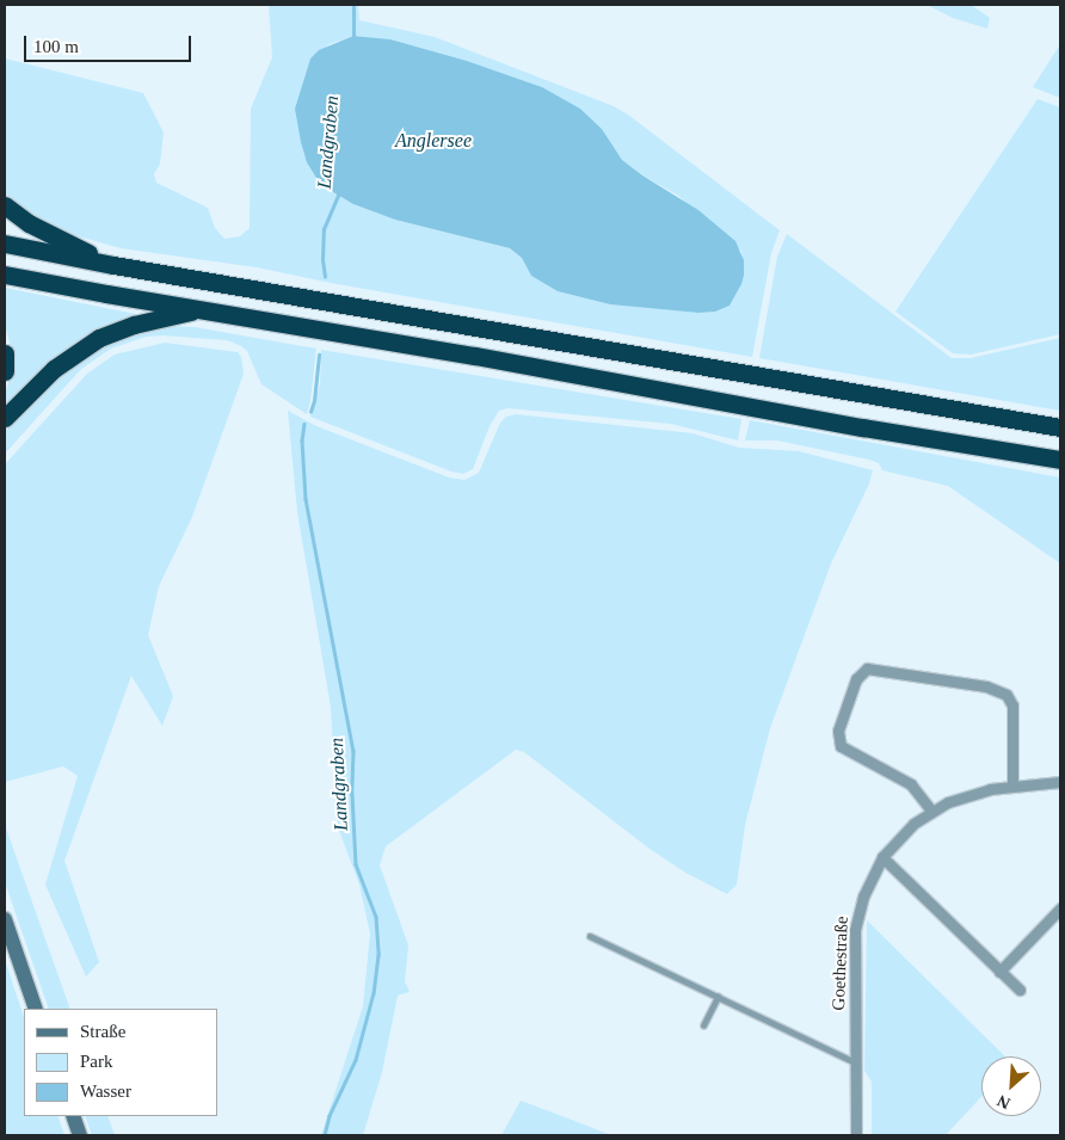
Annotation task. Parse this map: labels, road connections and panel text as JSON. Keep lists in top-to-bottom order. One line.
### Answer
{"streets":{"street":["Goethestraße"]},"water":["Anglersee","Landgraben"],"legend":["Straße","Park","Wasser"],"scale_bar":"100 m","north":"bottom left"}
